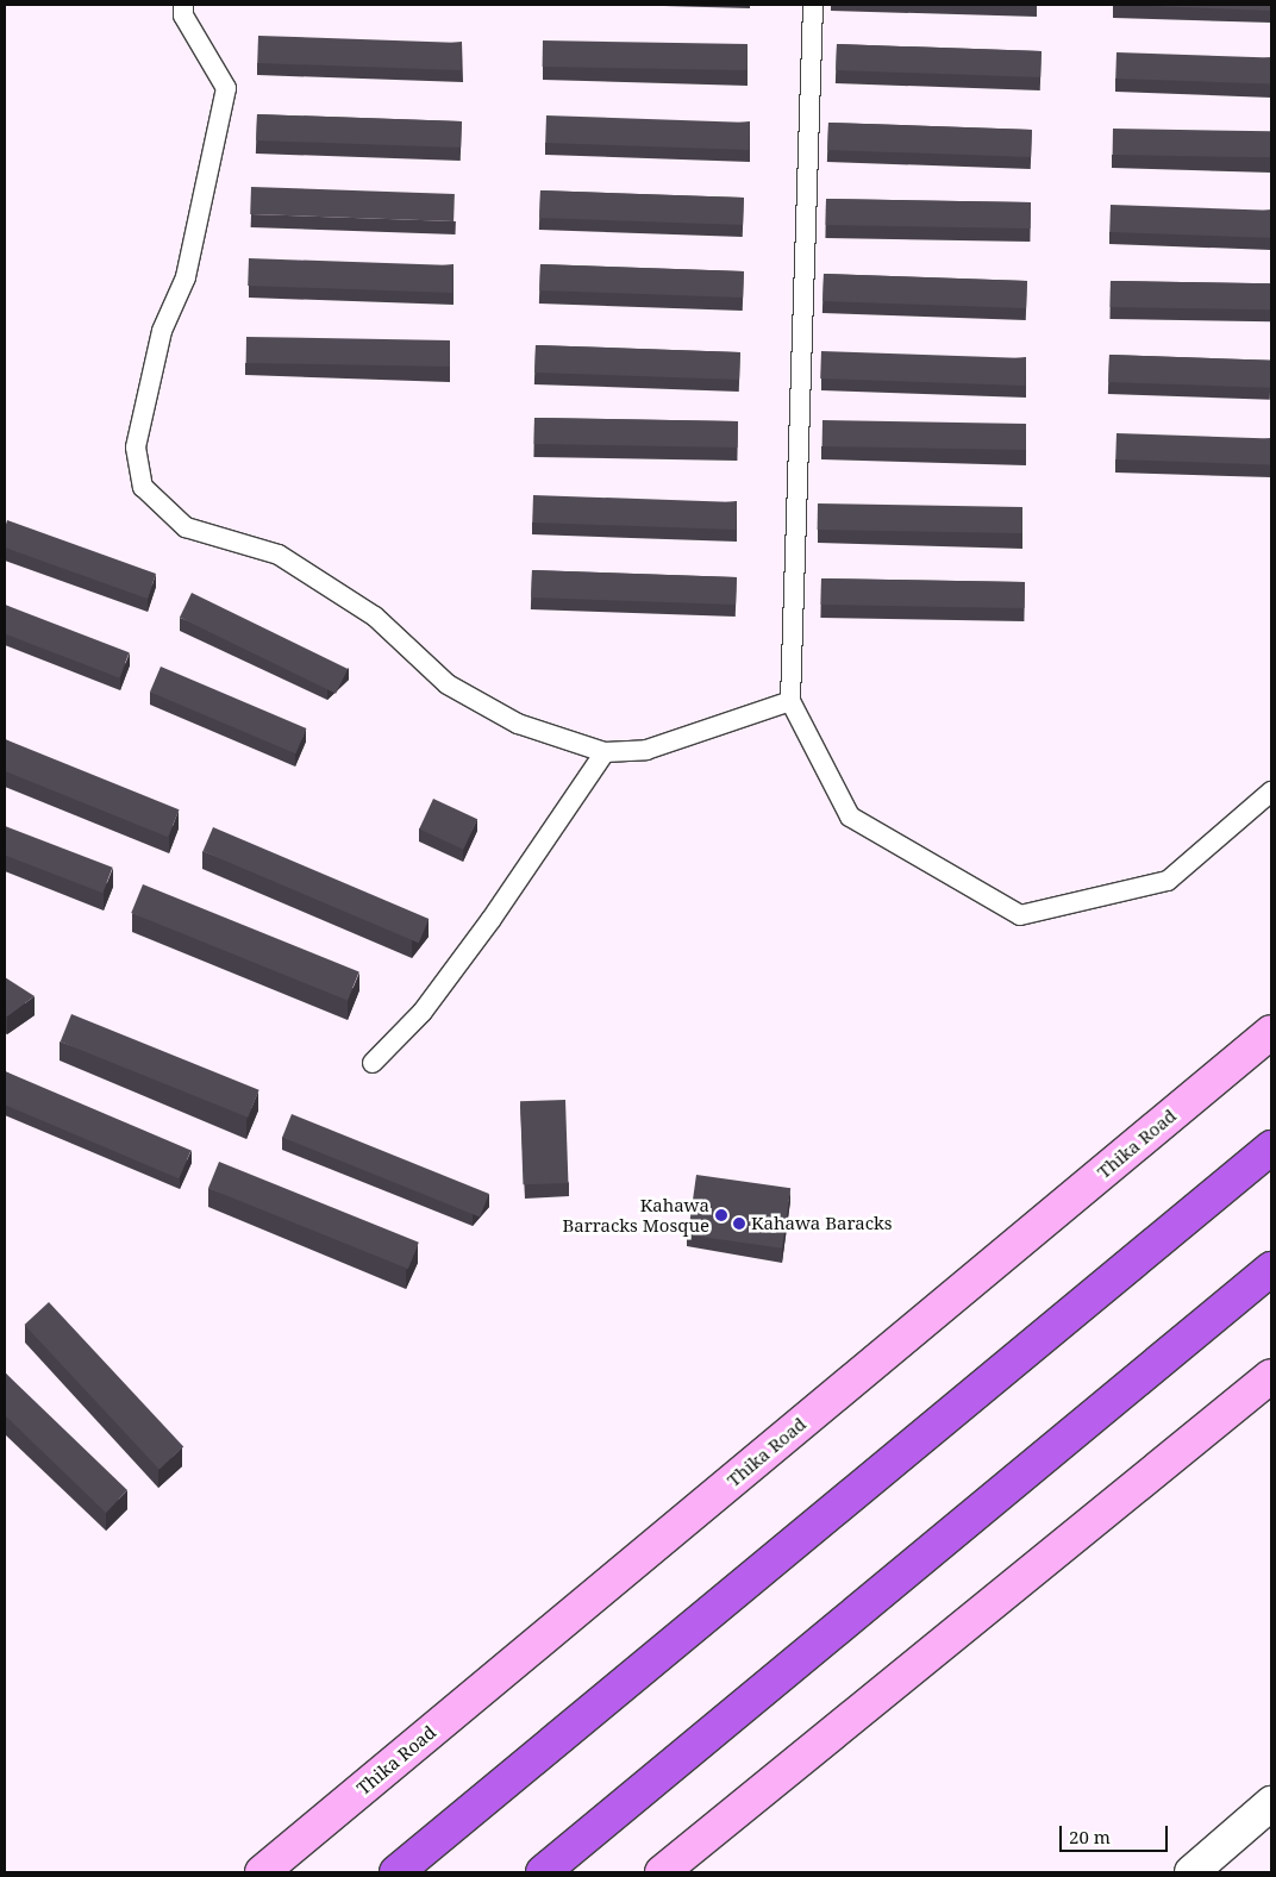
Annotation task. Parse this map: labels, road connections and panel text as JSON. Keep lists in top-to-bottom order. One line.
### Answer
{"streets":{"main road":["Thika Road"]},"places":["Kahawa Barracks Mosque","Kahawa Baracks"],"scale_bar":"20 m"}
